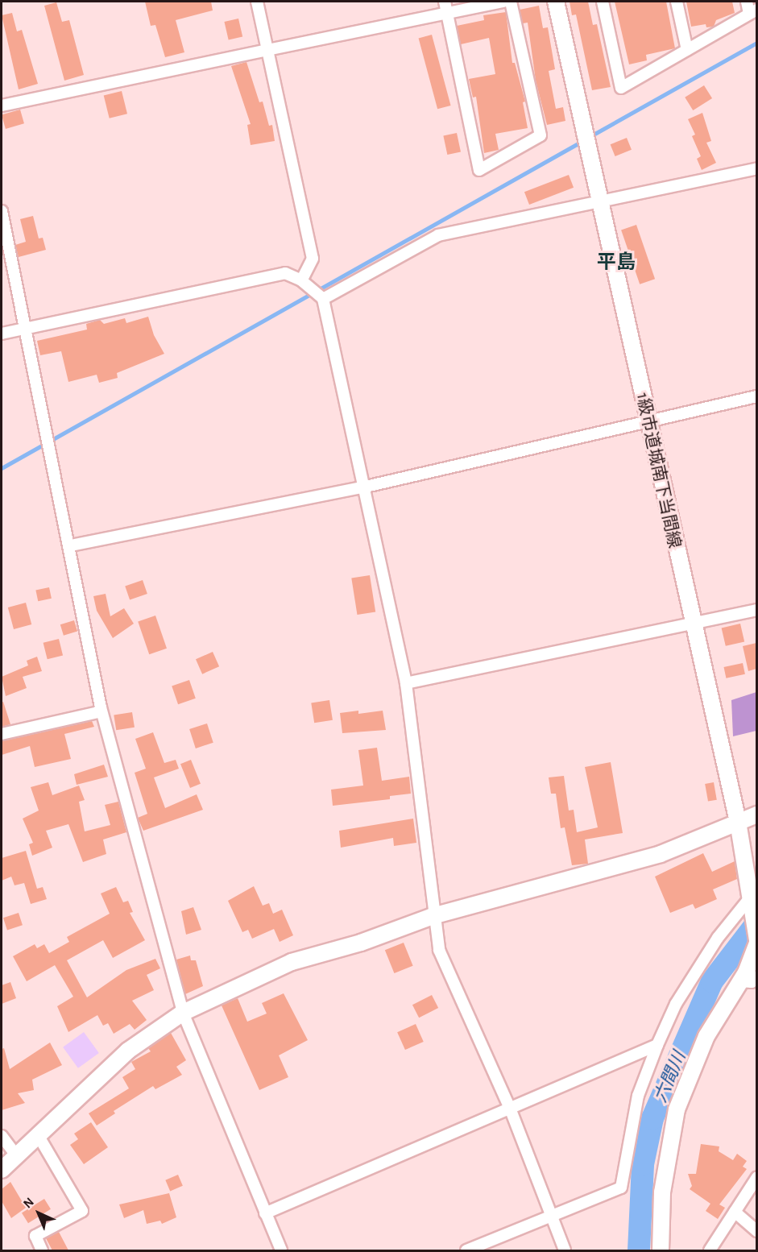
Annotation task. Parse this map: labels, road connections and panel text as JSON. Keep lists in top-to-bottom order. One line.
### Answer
{"streets":{"street":["1級市道城南下当間線"]},"districts":["平島"],"water":["六間川"],"north":"top left"}
